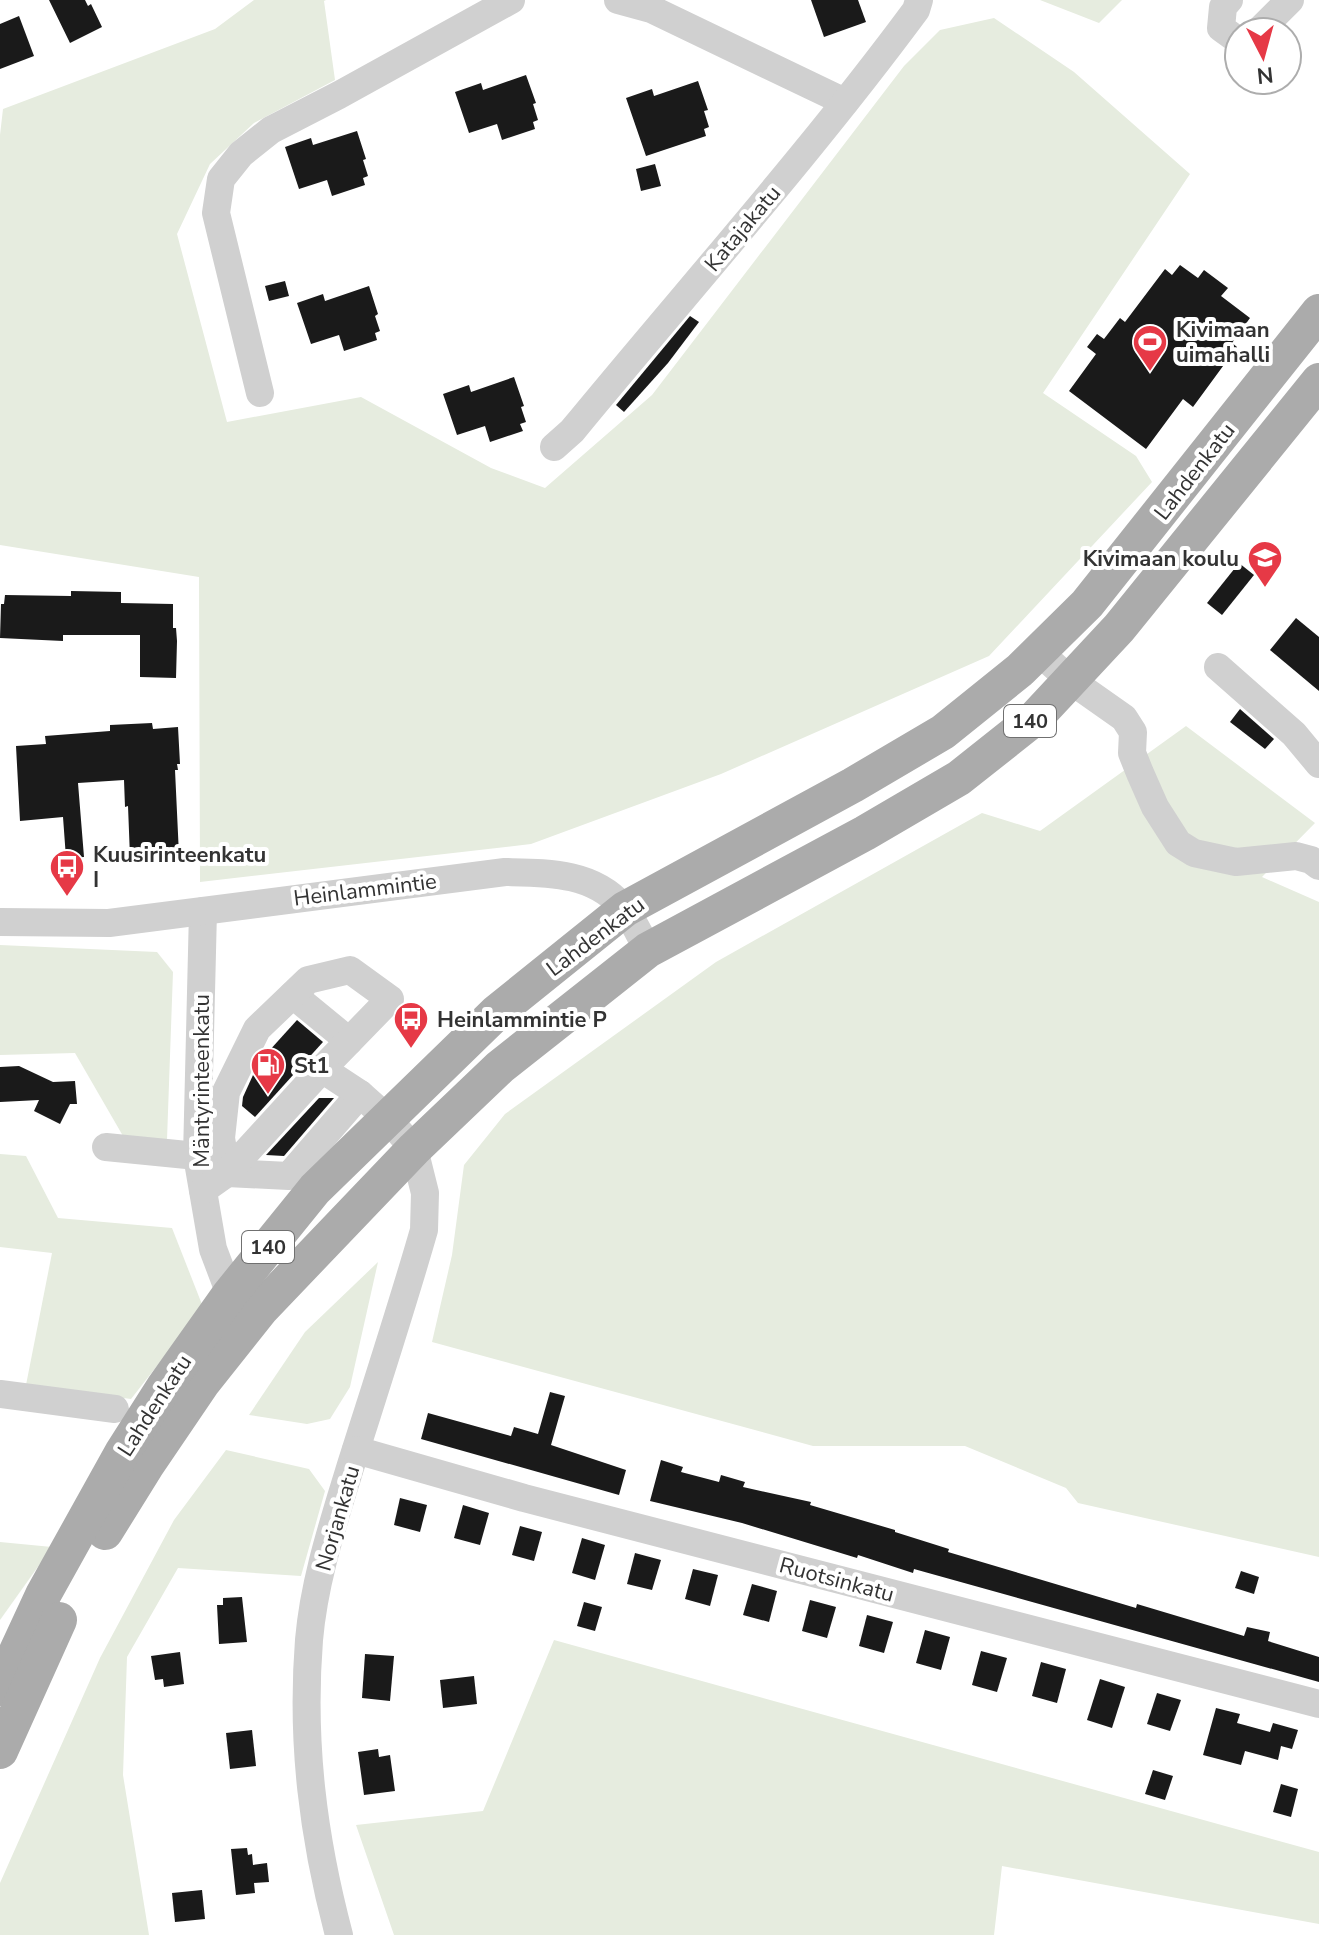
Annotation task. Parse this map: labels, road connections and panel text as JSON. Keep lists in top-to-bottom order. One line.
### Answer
{"streets":{"main road":["Lahdenkatu","140"],"street":["Katajakatu","Heinlammintie","Mäntyrinteenkatu","Norjankatu","Ruotsinkatu"]},"crossings":[["Lahdenkatu","Heinlammintie"],["Lahdenkatu","Mäntyrinteenkatu"],["Lahdenkatu","Norjankatu"],["Heinlammintie","Mäntyrinteenkatu"],["Norjankatu","Ruotsinkatu"]],"places":{"sports":["Kivimaan uimahalli"],"school or university":["Kivimaan koulu"],"bus stop":["Kuusirinteenkatu I","Heinlammintie P"],"fuel station":["St1"]},"north":"bottom"}
